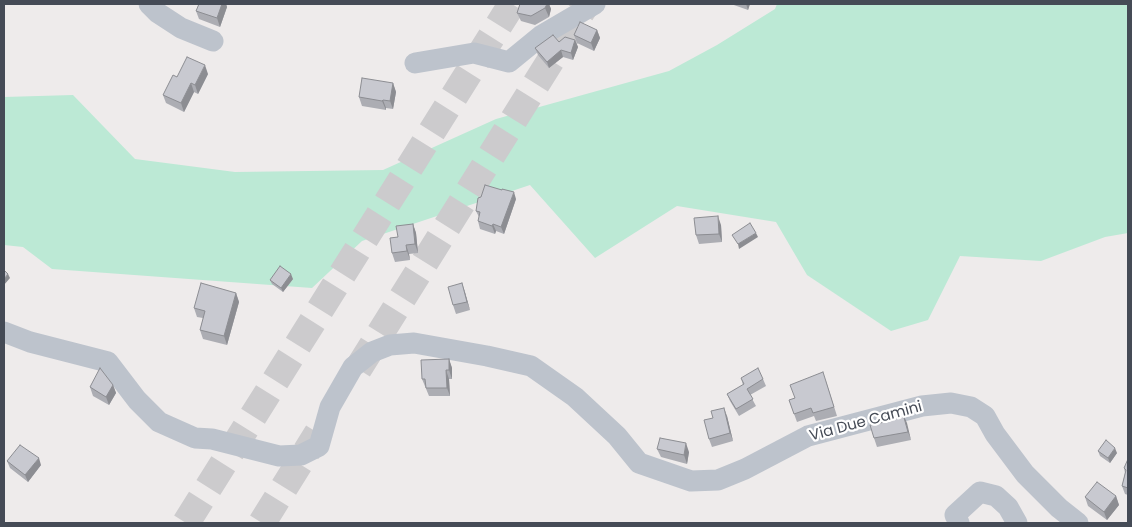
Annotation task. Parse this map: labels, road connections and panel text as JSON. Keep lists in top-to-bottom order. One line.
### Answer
{"streets":{"street":["Via Due Camini"]}}
